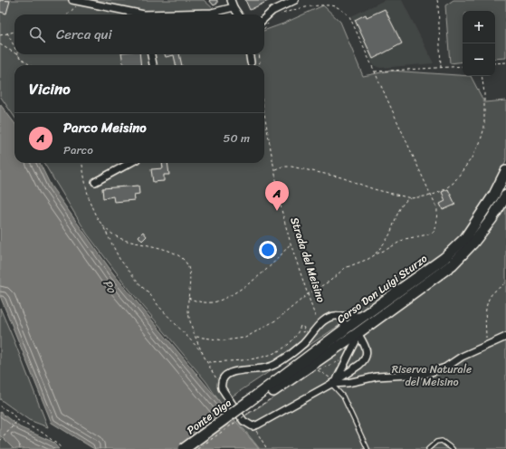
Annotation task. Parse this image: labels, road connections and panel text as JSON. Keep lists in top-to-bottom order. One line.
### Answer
{"streets":{"main road":["Corso Don Luigi Sturzo","Ponte Diga"],"street":["Strada del Meisino"]},"crossings":[["Strada del Meisino","Corso Don Luigi Sturzo"],["Corso Don Luigi Sturzo","Ponte Diga"]],"water":["Po"],"parks":["Riserva Naturale del Meisino"],"page":{"map_buttons":["+","−"],"search":"Cerca qui","heading":"Vicino","list":[{"mark":"A","name":"Parco Meisino","note":"Parco","value":"50 m"}],"pins":"A"}}
